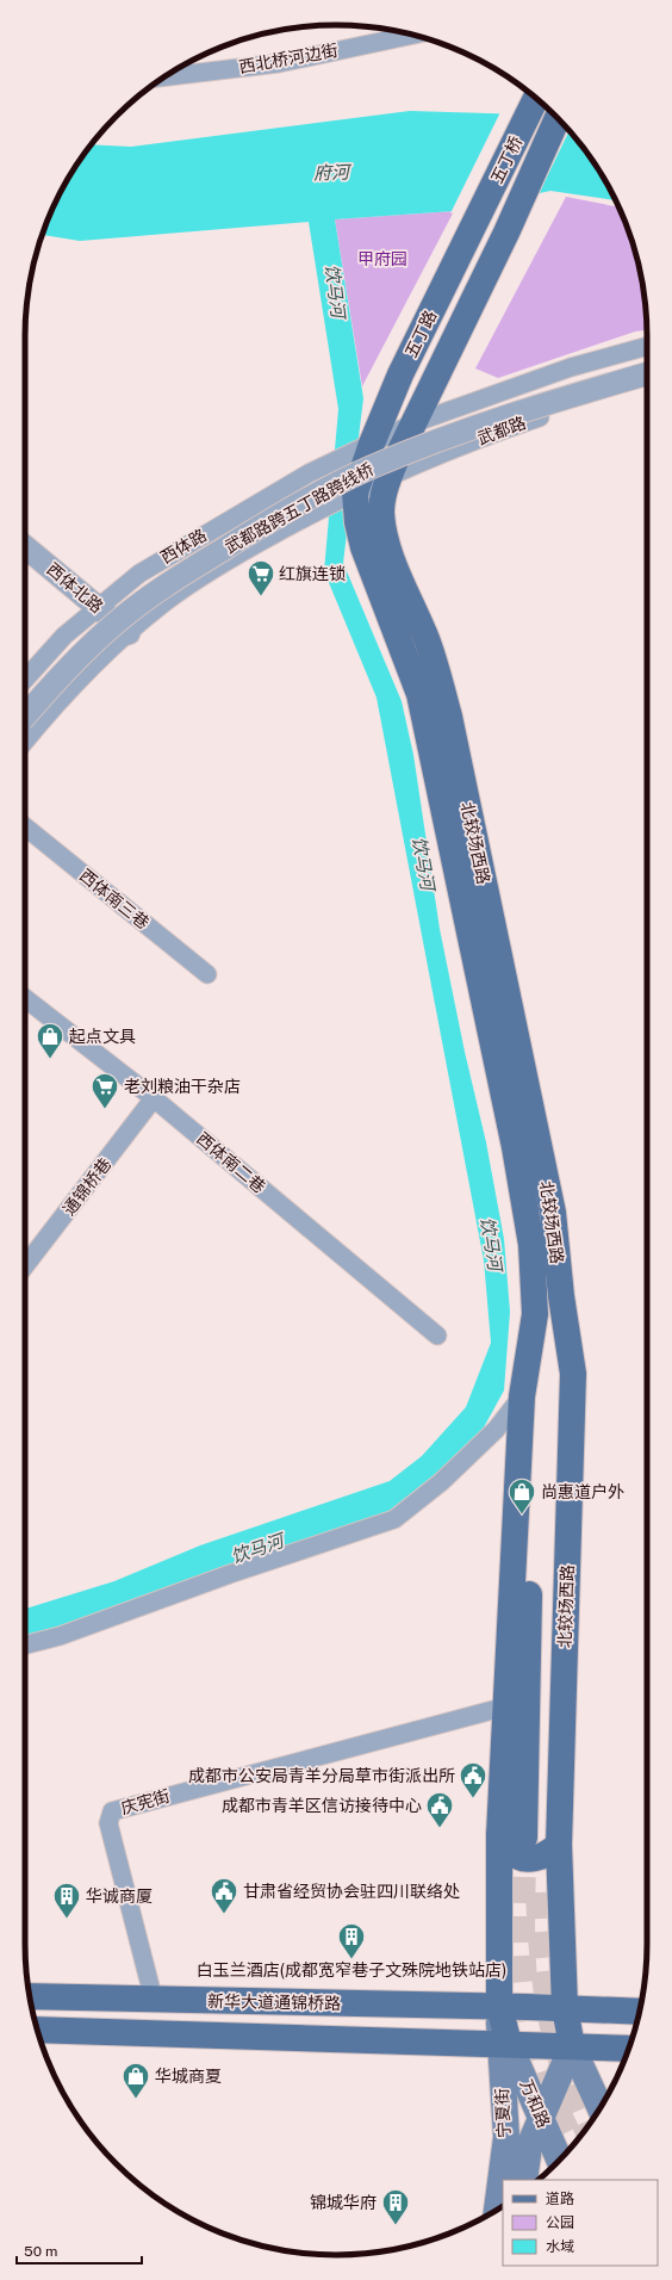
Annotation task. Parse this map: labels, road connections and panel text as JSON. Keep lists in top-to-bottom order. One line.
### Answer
{"streets":{"main road":["五丁桥","五丁路","北较场西路","新华大道通锦桥路","万和路","宁夏街"],"street":["西北桥河边街","武都路","武都路跨五丁路跨线桥","西体路","西体北路","西体南三巷","西体南二巷","通锦桥巷","庆宪街"]},"crossings":[["五丁桥","五丁路"],["五丁路","西体路"],["五丁路","北较场西路"],["武都路","北较场西路"],["西体路","西体北路"],["西体路","北较场西路"],["北较场西路","庆宪街"],["北较场西路","新华大道通锦桥路"],["北较场西路","万和路"],["北较场西路","宁夏街"],["西体南二巷","通锦桥巷"],["庆宪街","新华大道通锦桥路"],["新华大道通锦桥路","万和路"],["新华大道通锦桥路","宁夏街"],["万和路","宁夏街"]],"water":["府河","饮马河"],"parks":["甲府园"],"places":{"supermarket":["红旗连锁","老刘粮油干杂店"],"shop":["起点文具","尚惠道户外","华城商夏"],"public building":["成都市公安局青羊分局草市街派出所","成都市青羊区信访接待中心","甘肃省经贸协会驻四川联络处"],"building":["华诚商厦","白玉兰酒店(成都宽窄巷子文殊院地铁站店)","锦城华府"]},"legend":["道路","公园","水域"],"scale_bar":"50 m"}
